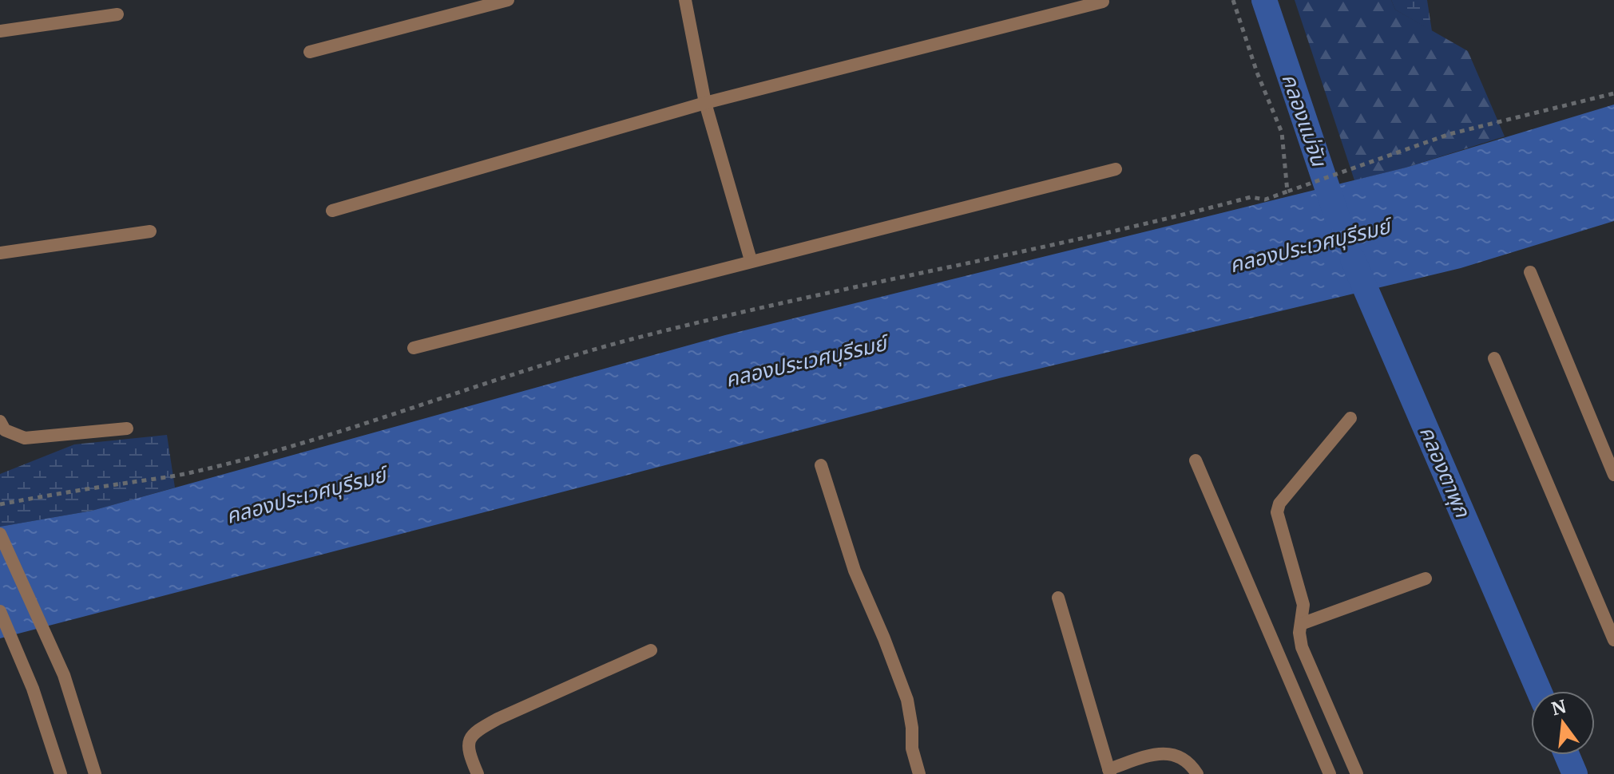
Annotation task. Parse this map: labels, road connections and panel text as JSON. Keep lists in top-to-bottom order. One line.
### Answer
{"water":["คลองแม่จัน","คลองประเวศบุรีรมย์","คลองตาพุก"],"north":"top"}
